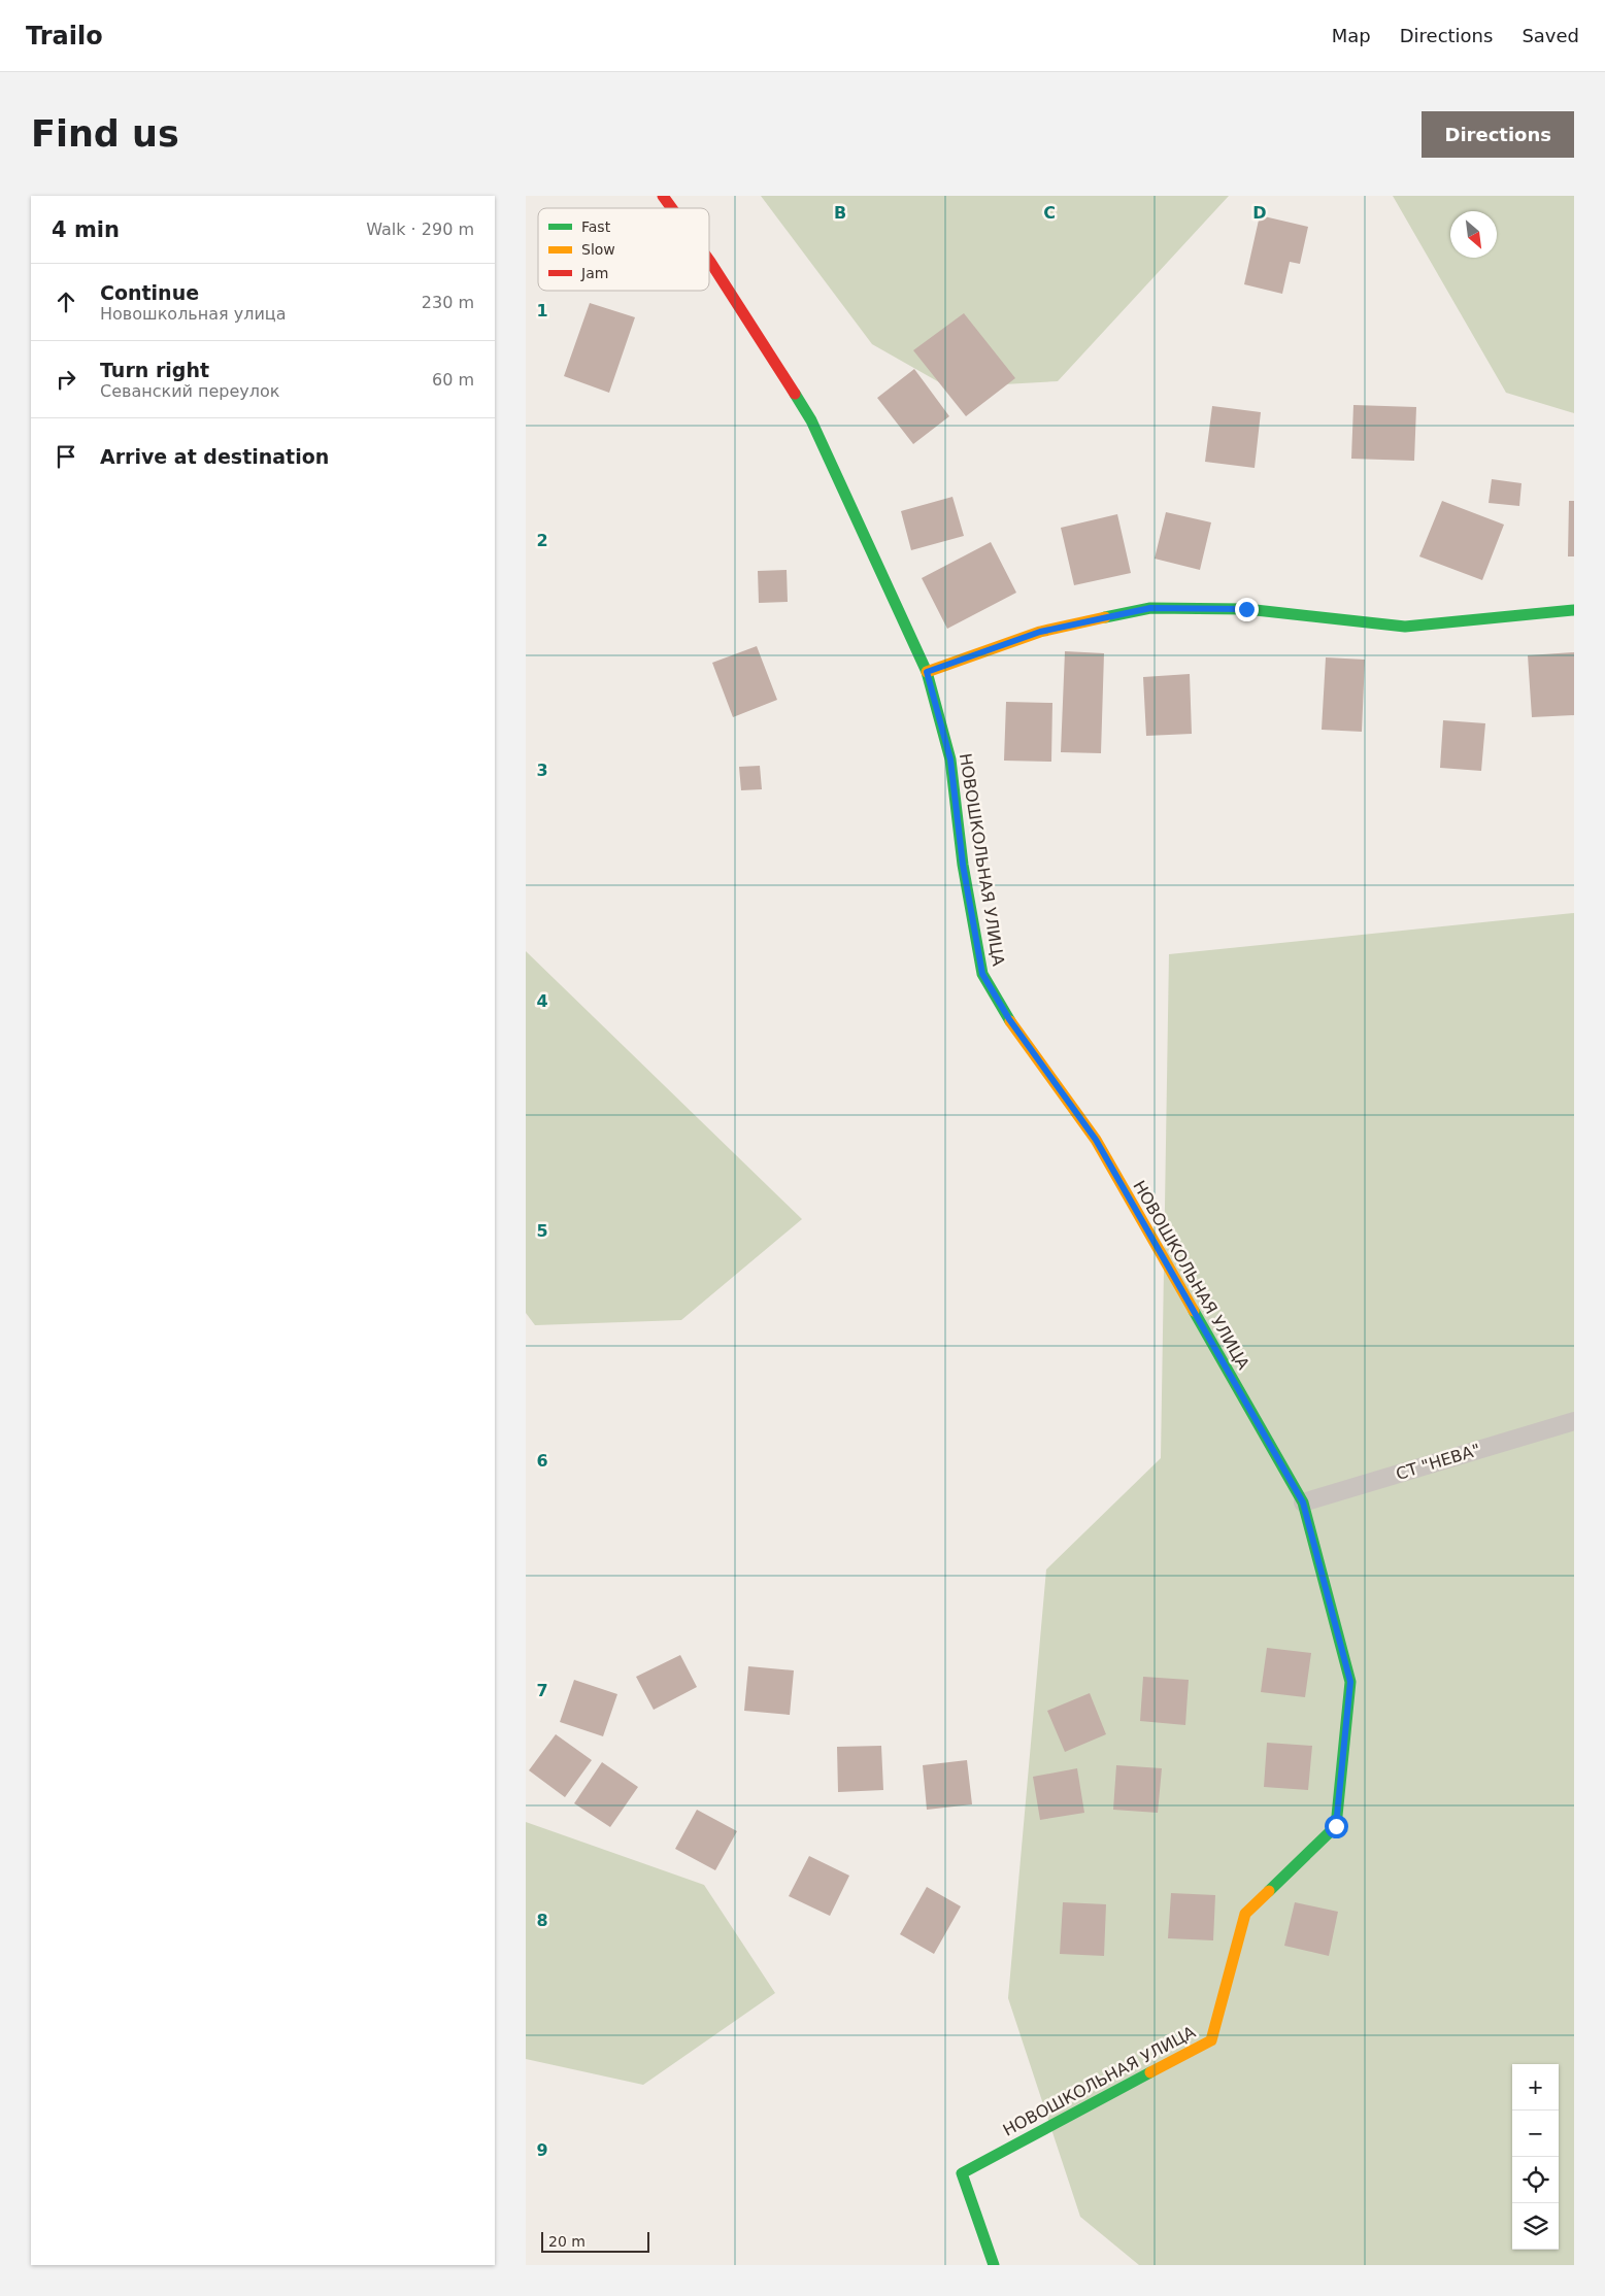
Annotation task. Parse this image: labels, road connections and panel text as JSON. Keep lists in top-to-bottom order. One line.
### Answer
{"streets":{"street":["НОВОШКОЛЬНАЯ УЛИЦА"],"lane":["СТ \"НЕВА\""]},"crossings":[["НОВОШКОЛЬНАЯ УЛИЦА","СТ \"НЕВА\""]],"legend":["Fast","Slow","Jam"],"scale_bar":"20 m","north":"bottom right","page":{"header":"Trailo","nav":["Map","Directions","Saved"],"buttons":"Directions","title":"Find us","heading":["4 min","Walk · 290 m"],"list":[["Continue","Новошкольная улица","230 m"],["Turn right","Севанский переулок","60 m"],"Arrive at destination"],"map_buttons":["+","−"],"scale":"20 m"},"grid":{"columns":["B","C","D"],"rows":["1","2","3","4","5","6","7","8","9"]}}
